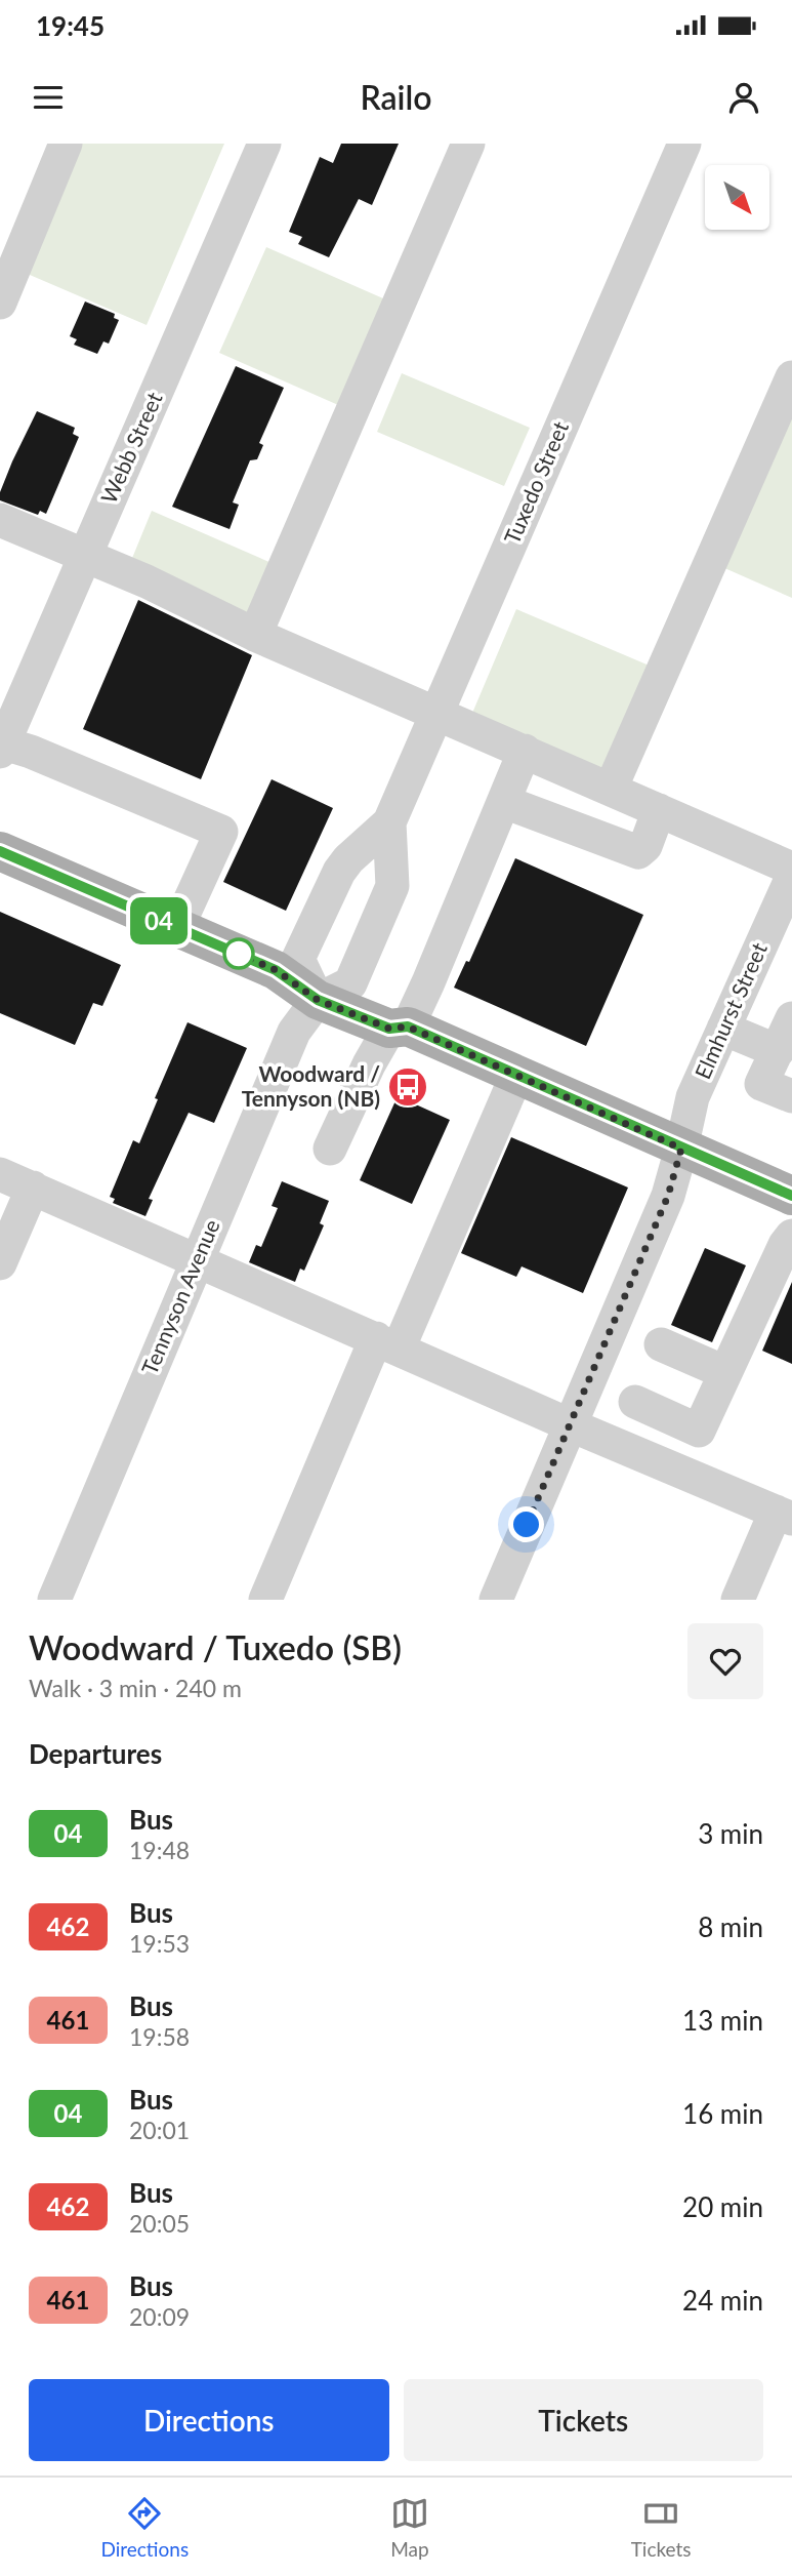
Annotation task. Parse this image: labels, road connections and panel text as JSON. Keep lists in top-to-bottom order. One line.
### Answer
{"streets":{"street":["Webb Street","Tuxedo Street","Elmhurst Street","Tennyson Avenue"]},"crossings":[["Tuxedo Street","Tennyson Avenue"]],"places":{"bus stop":["Woodward / Tennyson (NB)"]},"lines":["bus line 04"],"north":"bottom right","page":{"status":"19:45","header":"Railo","on_map":"04","heading":[["Woodward / Tuxedo (SB)","Walk · 3 min · 240 m"],"Departures"],"list":[{"mark":"04","name":"Bus","note":"19:48","value":"3 min"},{"mark":"462","name":"Bus","note":"19:53","value":"8 min"},{"mark":"461","name":"Bus","note":"19:58","value":"13 min"},{"mark":"04","name":"Bus","note":"20:01","value":"16 min"},{"mark":"462","name":"Bus","note":"20:05","value":"20 min"},{"mark":"461","name":"Bus","note":"20:09","value":"24 min"}],"buttons":["Directions","Tickets"],"tabs":["Directions","Map","Tickets"]}}
